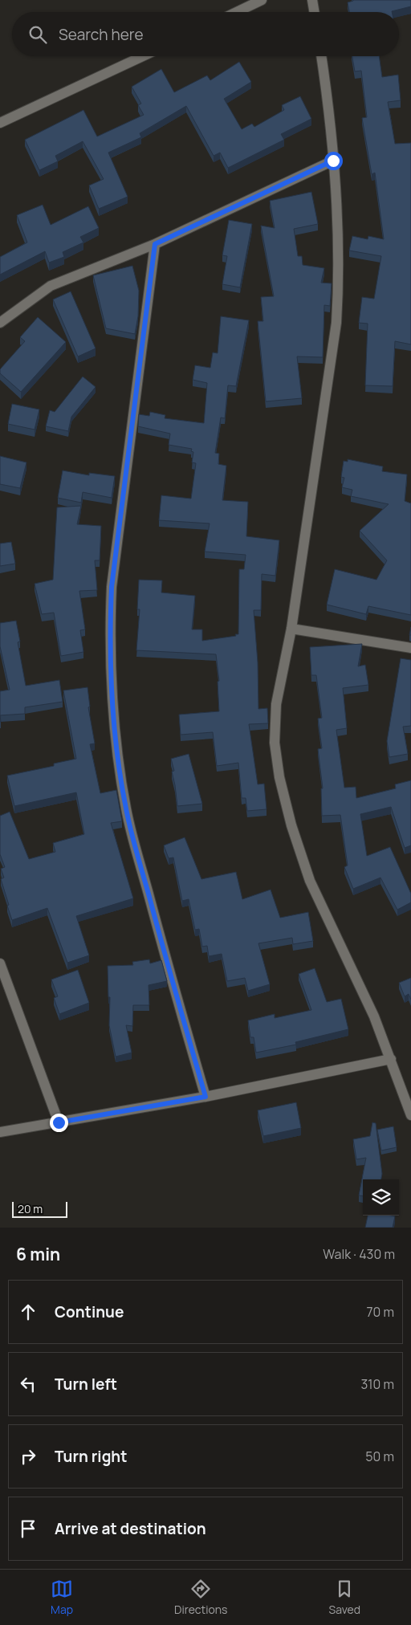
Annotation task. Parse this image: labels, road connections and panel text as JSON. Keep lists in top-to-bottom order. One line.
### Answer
{"scale_bar":"20 m","page":{"search":"Search here","scale":"20 m","heading":["6 min","Walk · 430 m"],"list":[["Continue","70 m"],["Turn left","310 m"],["Turn right","50 m"],"Arrive at destination"],"nav":["Map","Directions","Saved"]}}
